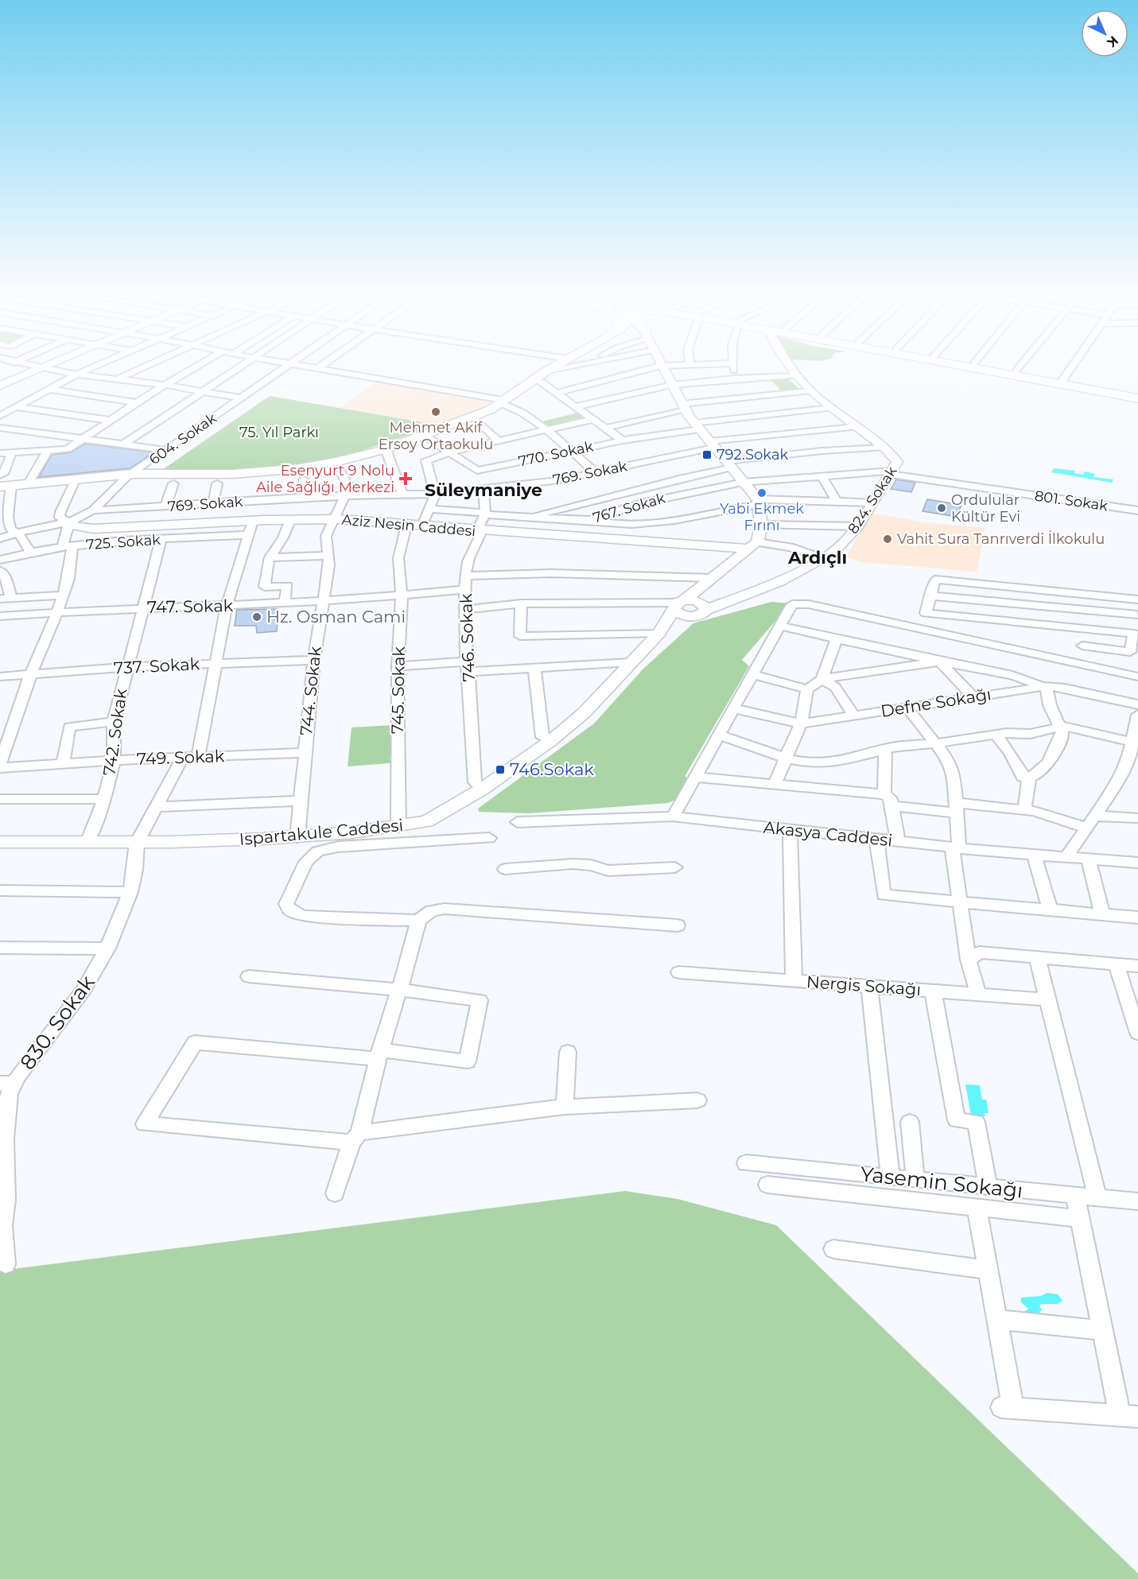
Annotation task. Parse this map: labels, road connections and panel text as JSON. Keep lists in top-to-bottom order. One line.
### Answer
{"streets":{"street":["604. Sokak","770. Sokak","769. Sokak","824. Sokak","801. Sokak","767. Sokak","Aziz Nesin Caddesi","725. Sokak","747. Sokak","746. Sokak","737. Sokak","745. Sokak","744. Sokak","Defne Sokağı","742. Sokak","749. Sokak","Ispartakule Caddesi","Akasya Caddesi","Nergis Sokağı","830. Sokak","Yasemin Sokağı"]},"crossings":[["604. Sokak","769. Sokak"],["770. Sokak","824. Sokak"],["769. Sokak","824. Sokak"],["769. Sokak","746. Sokak"],["769. Sokak","744. Sokak"],["824. Sokak","801. Sokak"],["824. Sokak","Ispartakule Caddesi"],["801. Sokak","767. Sokak"],["767. Sokak","746. Sokak"],["Aziz Nesin Caddesi","746. Sokak"],["Aziz Nesin Caddesi","745. Sokak"],["Aziz Nesin Caddesi","744. Sokak"],["Aziz Nesin Caddesi","Ispartakule Caddesi"],["725. Sokak","742. Sokak"],["747. Sokak","746. Sokak"],["747. Sokak","745. Sokak"],["747. Sokak","744. Sokak"],["747. Sokak","742. Sokak"],["746. Sokak","Ispartakule Caddesi"],["737. Sokak","744. Sokak"],["737. Sokak","742. Sokak"],["745. Sokak","Ispartakule Caddesi"],["744. Sokak","749. Sokak"],["744. Sokak","Ispartakule Caddesi"],["742. Sokak","749. Sokak"],["742. Sokak","Ispartakule Caddesi"],["Ispartakule Caddesi","830. Sokak"]],"districts":["Süleymaniye","Ardıçlı"],"parks":["75. Yıl Parkı"],"places":{"other":["Mehmet Akif Ersoy Ortaokulu","Yabi Ekmek Fırını","Ordulular Kültür Evi","Vahit Sura Tanrıverdi İlkokulu","Hz. Osman Cami"],"transit":["792.Sokak","746.Sokak"],"health":["Esenyurt 9 Nolu Aile Sağlığı Merkezi"]},"north":"bottom right"}
